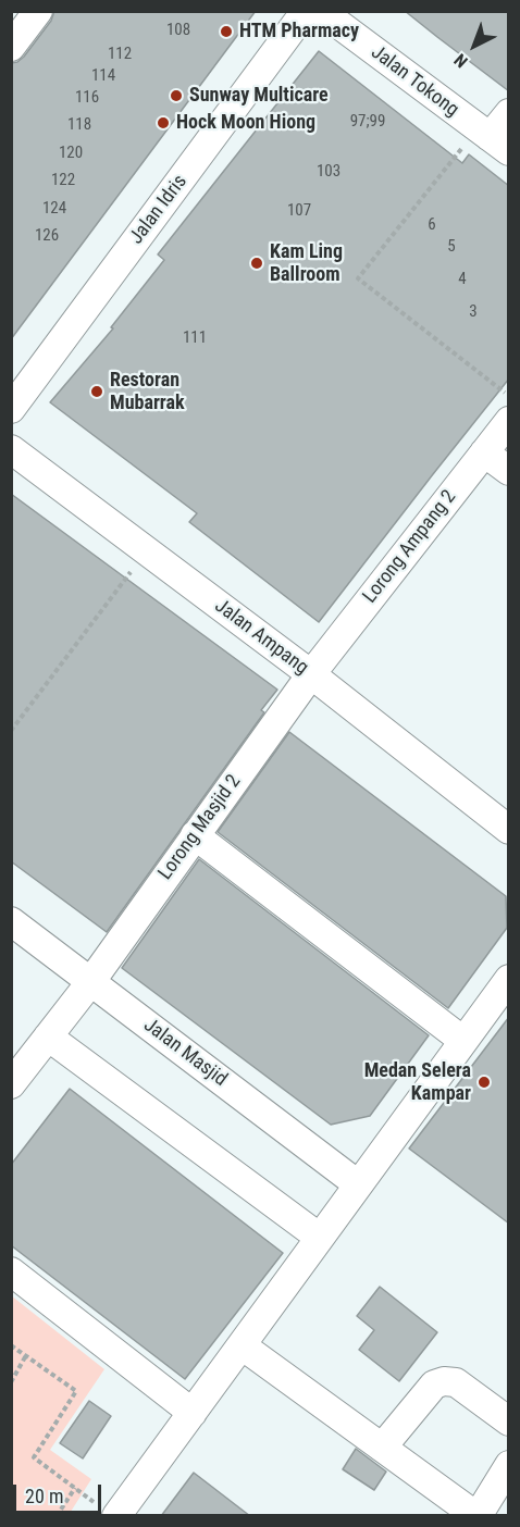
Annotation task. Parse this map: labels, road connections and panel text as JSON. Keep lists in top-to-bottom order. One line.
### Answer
{"streets":{"street":["Jalan Tokong","Jalan Idris","Lorong Ampang 2","Jalan Ampang","Lorong Masjid 2","Jalan Masjid"]},"crossings":[["Lorong Ampang 2","Jalan Ampang"],["Lorong Ampang 2","Lorong Masjid 2"],["Jalan Ampang","Lorong Masjid 2"],["Lorong Masjid 2","Jalan Masjid"]],"places":["HTM Pharmacy","Sunway Multicare","Hock Moon Hiong","Kam Ling Ballroom","Restoran Mubarrak","Medan Selera Kampar"],"house_numbers":["108","112","114","116","97;99","118","120","103","122","124","107","6","126","5","4","3","111"],"scale_bar":"20 m","north":"bottom left"}
